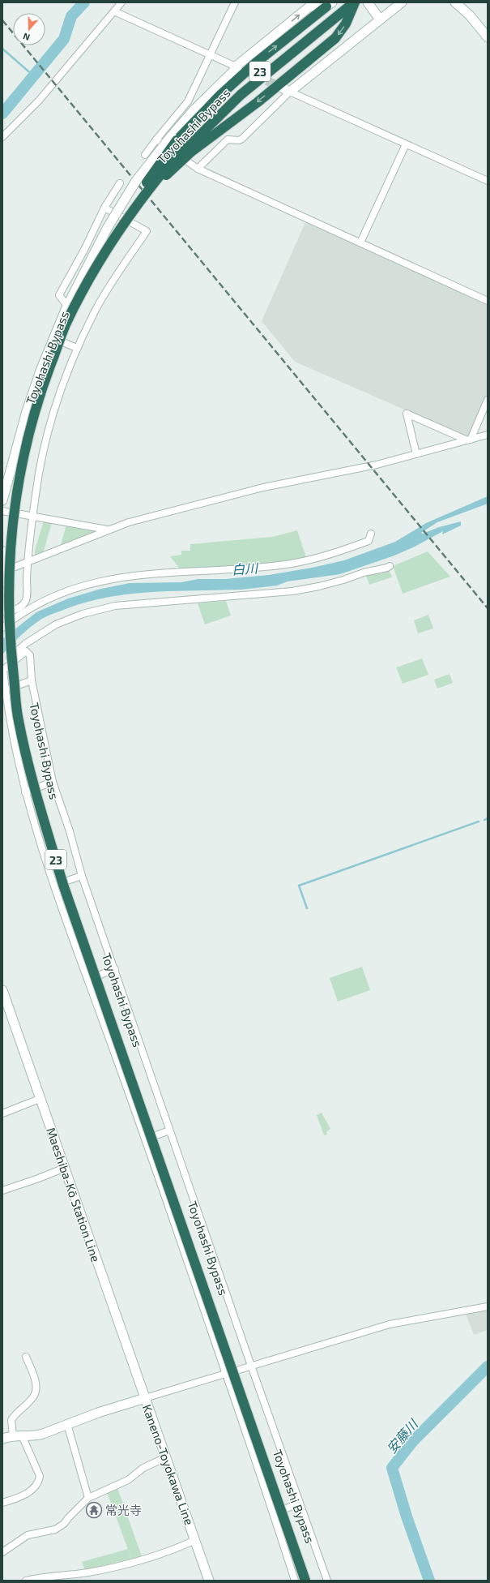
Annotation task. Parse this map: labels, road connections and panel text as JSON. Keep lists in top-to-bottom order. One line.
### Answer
{"streets":{"highway":["23","Toyohashi Bypass"],"main road":["Maeshiba-Kō Station Line","Kaneno-Toyokawa Line"]},"crossings":[["Maeshiba-Kō Station Line","Kaneno-Toyokawa Line"]],"water":["白川","安藤川"],"places":{"temple":["常光寺"]},"north":"bottom"}
